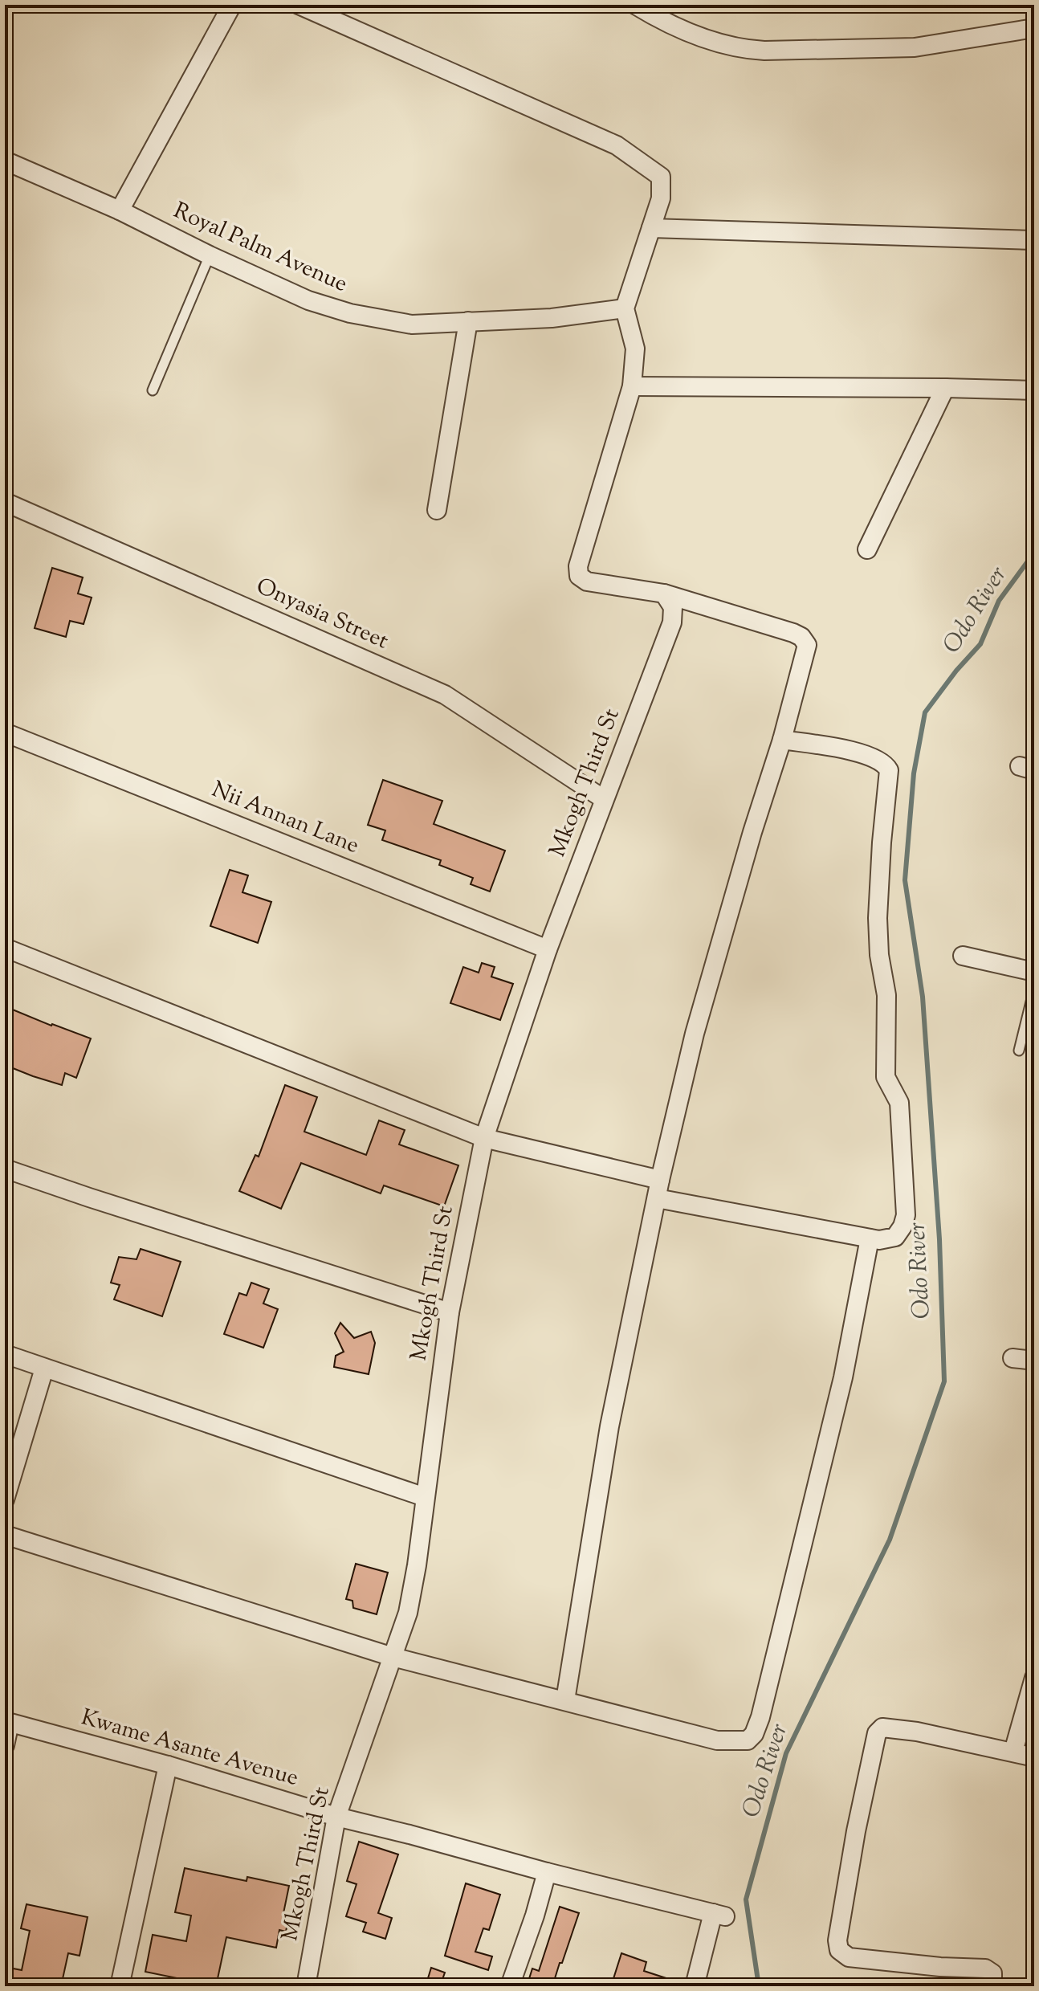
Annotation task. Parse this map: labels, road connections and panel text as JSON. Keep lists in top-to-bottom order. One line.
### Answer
{"streets":{"street":["Royal Palm Avenue","Onyasia Street","Mkogh Third St","Nii Annan Lane","Kwame Asante Avenue"]},"crossings":[["Onyasia Street","Mkogh Third St"],["Mkogh Third St","Nii Annan Lane"],["Mkogh Third St","Kwame Asante Avenue"]],"water":["Odo River"]}
